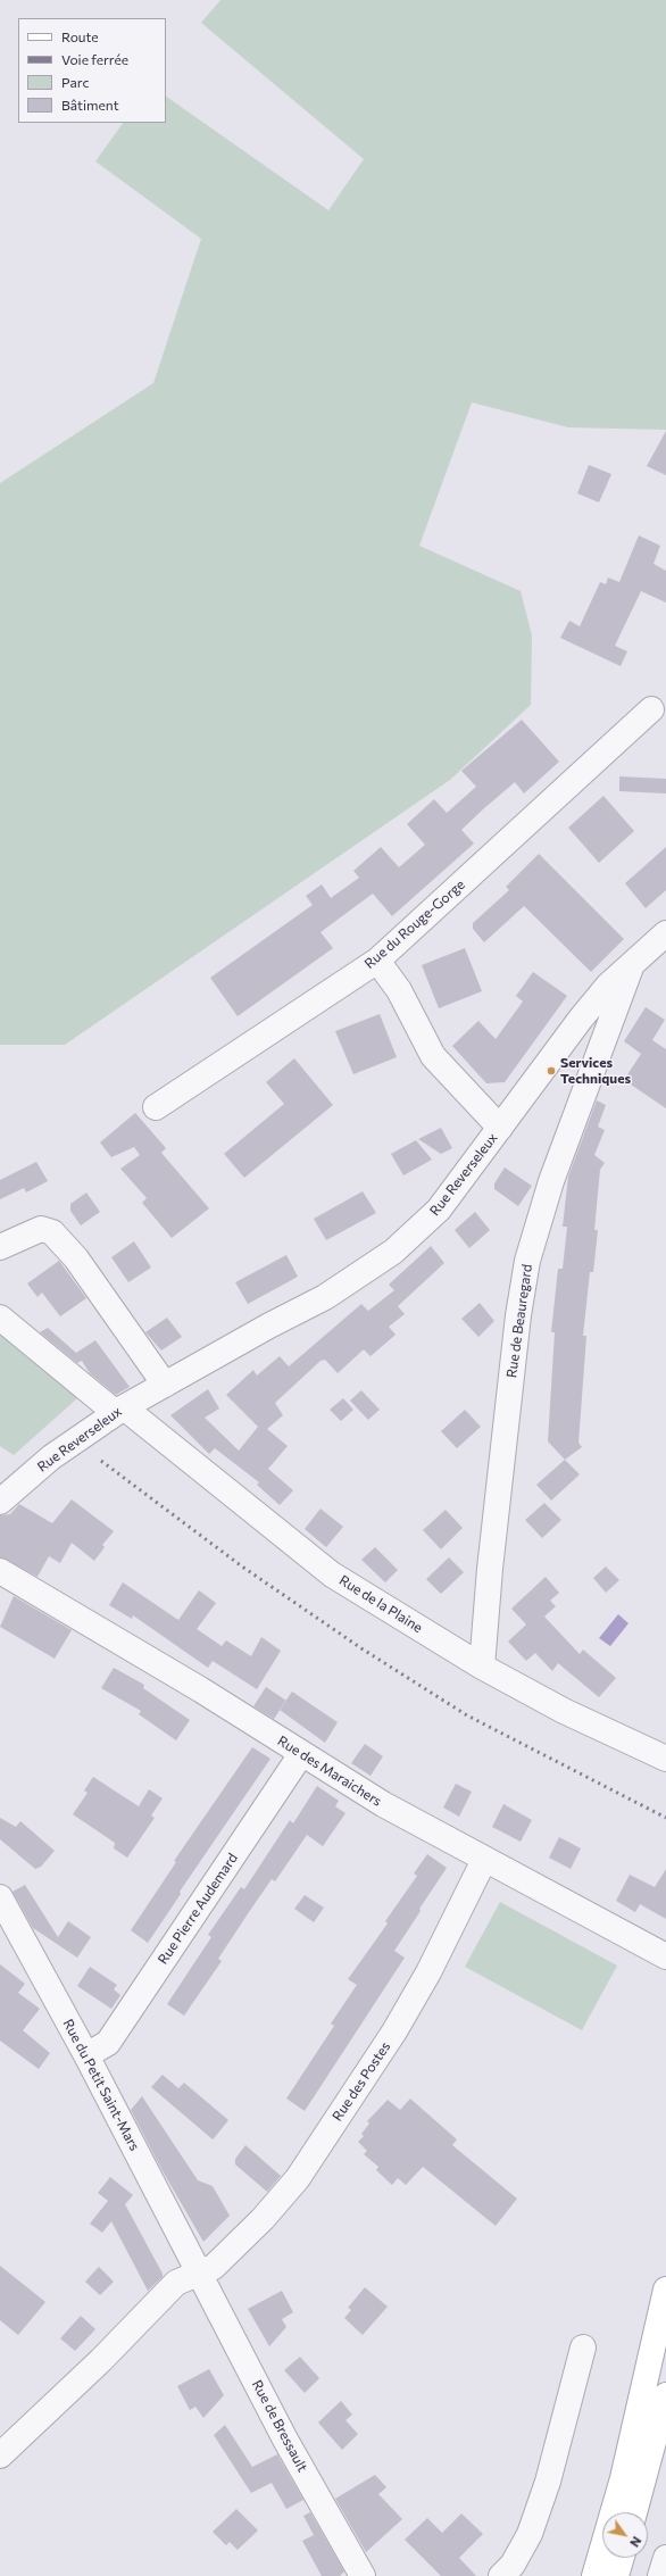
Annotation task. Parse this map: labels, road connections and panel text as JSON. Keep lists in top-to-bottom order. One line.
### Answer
{"streets":{"street":["Rue du Rouge-Gorge","Rue Reverseleux","Rue de Beauregard","Rue de la Plaine","Rue des Maraichers","Rue Pierre Audemard","Rue des Postes","Rue du Petit Saint-Mars","Rue de Bressault"]},"crossings":[["Rue Reverseleux","Rue de Beauregard"],["Rue Reverseleux","Rue de la Plaine"],["Rue de Beauregard","Rue de la Plaine"],["Rue des Maraichers","Rue Pierre Audemard"],["Rue des Maraichers","Rue des Postes"],["Rue Pierre Audemard","Rue du Petit Saint-Mars"],["Rue des Postes","Rue du Petit Saint-Mars"],["Rue des Postes","Rue de Bressault"],["Rue du Petit Saint-Mars","Rue de Bressault"]],"places":["Services Techniques"],"legend":["Route","Voie ferrée","Parc","Bâtiment"],"north":"bottom right"}
